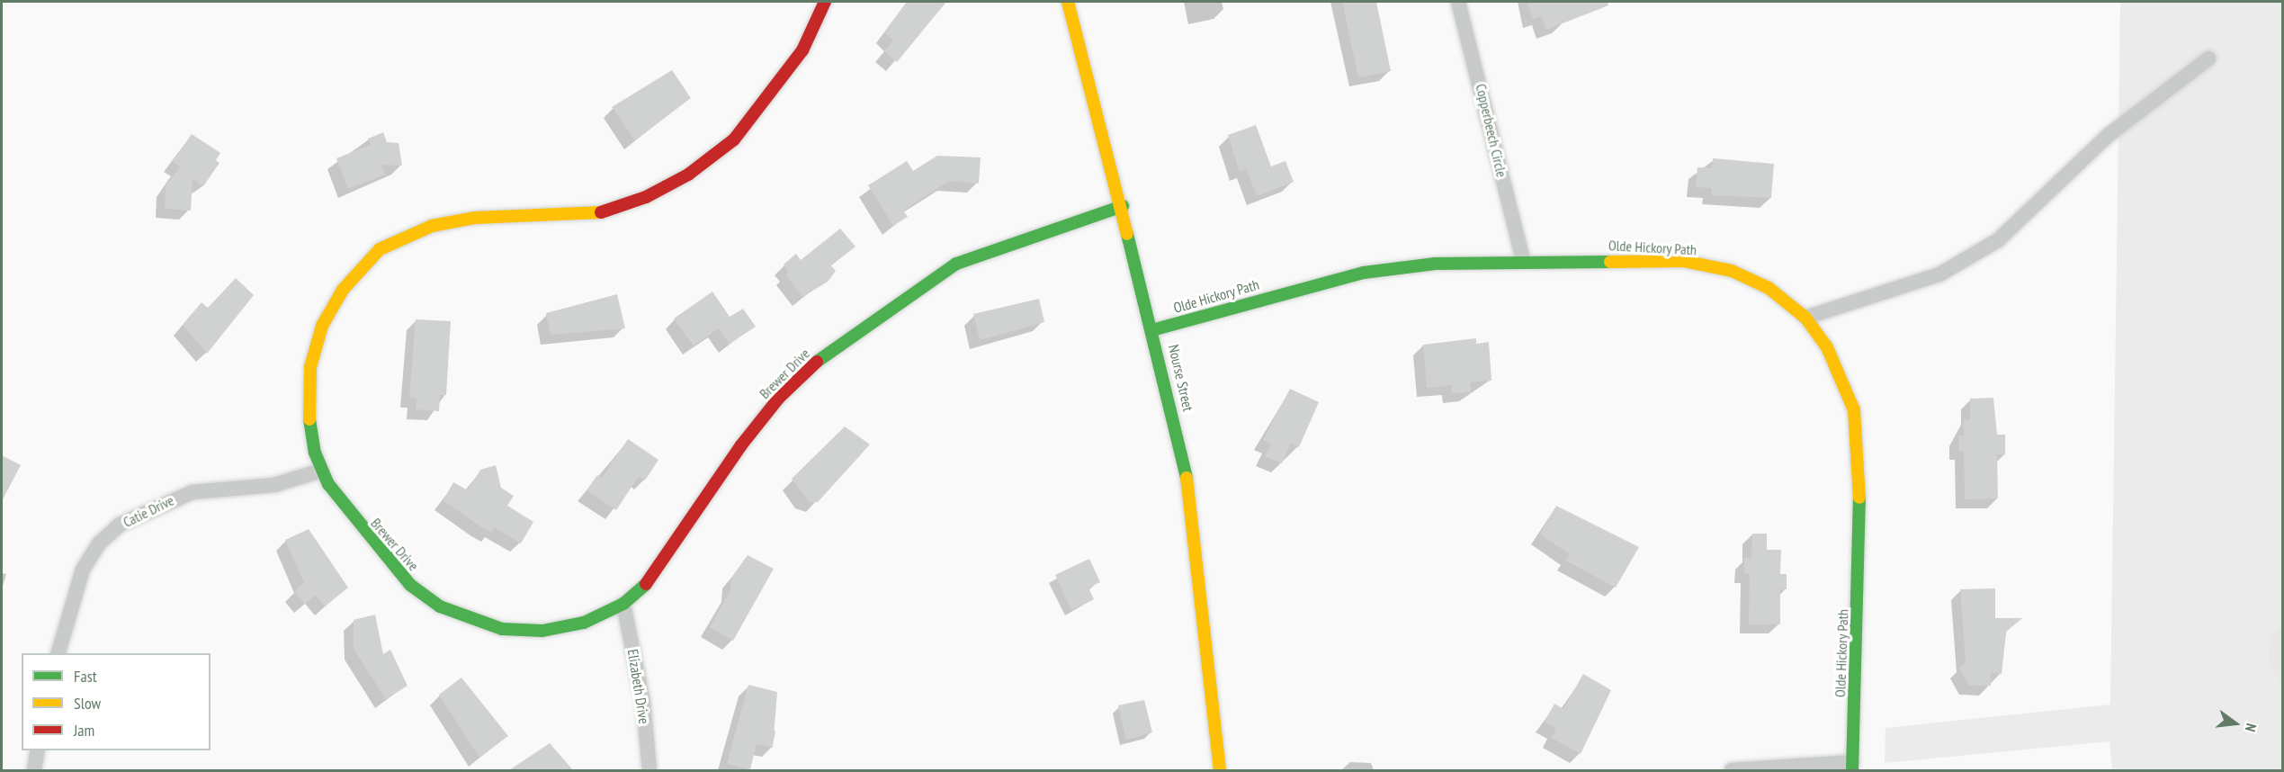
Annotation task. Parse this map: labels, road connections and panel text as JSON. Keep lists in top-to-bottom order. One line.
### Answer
{"streets":{"street":["Copperbeech Circle","Olde Hickory Path","Brewer Drive","Nourse Street","Catie Drive","Elizabeth Drive"]},"crossings":[["Copperbeech Circle","Olde Hickory Path"],["Olde Hickory Path","Nourse Street"],["Brewer Drive","Nourse Street"],["Brewer Drive","Catie Drive"],["Brewer Drive","Elizabeth Drive"]],"legend":["Fast","Slow","Jam"],"north":"right"}
